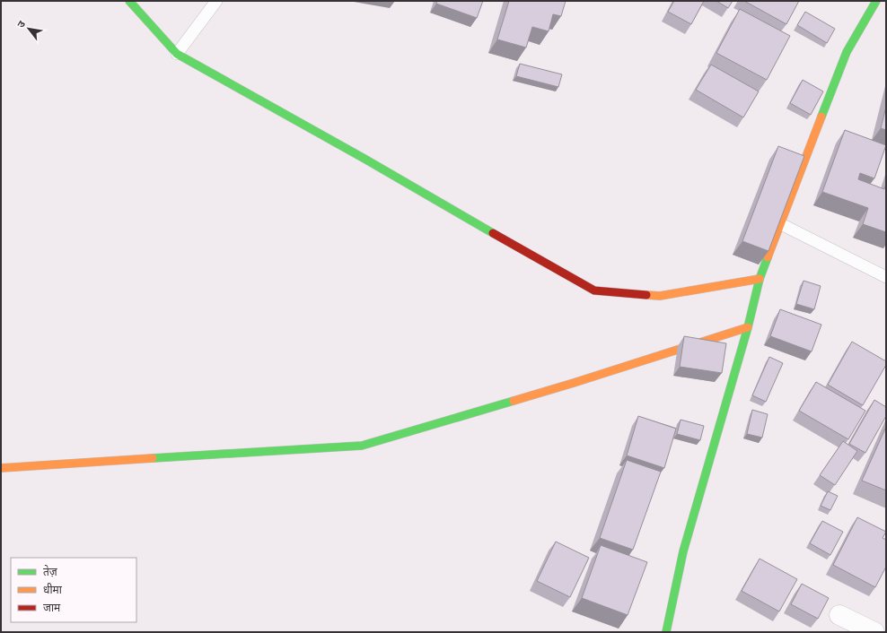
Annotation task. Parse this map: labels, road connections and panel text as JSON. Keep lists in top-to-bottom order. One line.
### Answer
{"legend":["तेज़","धीमा","जाम"],"north":"top left"}
